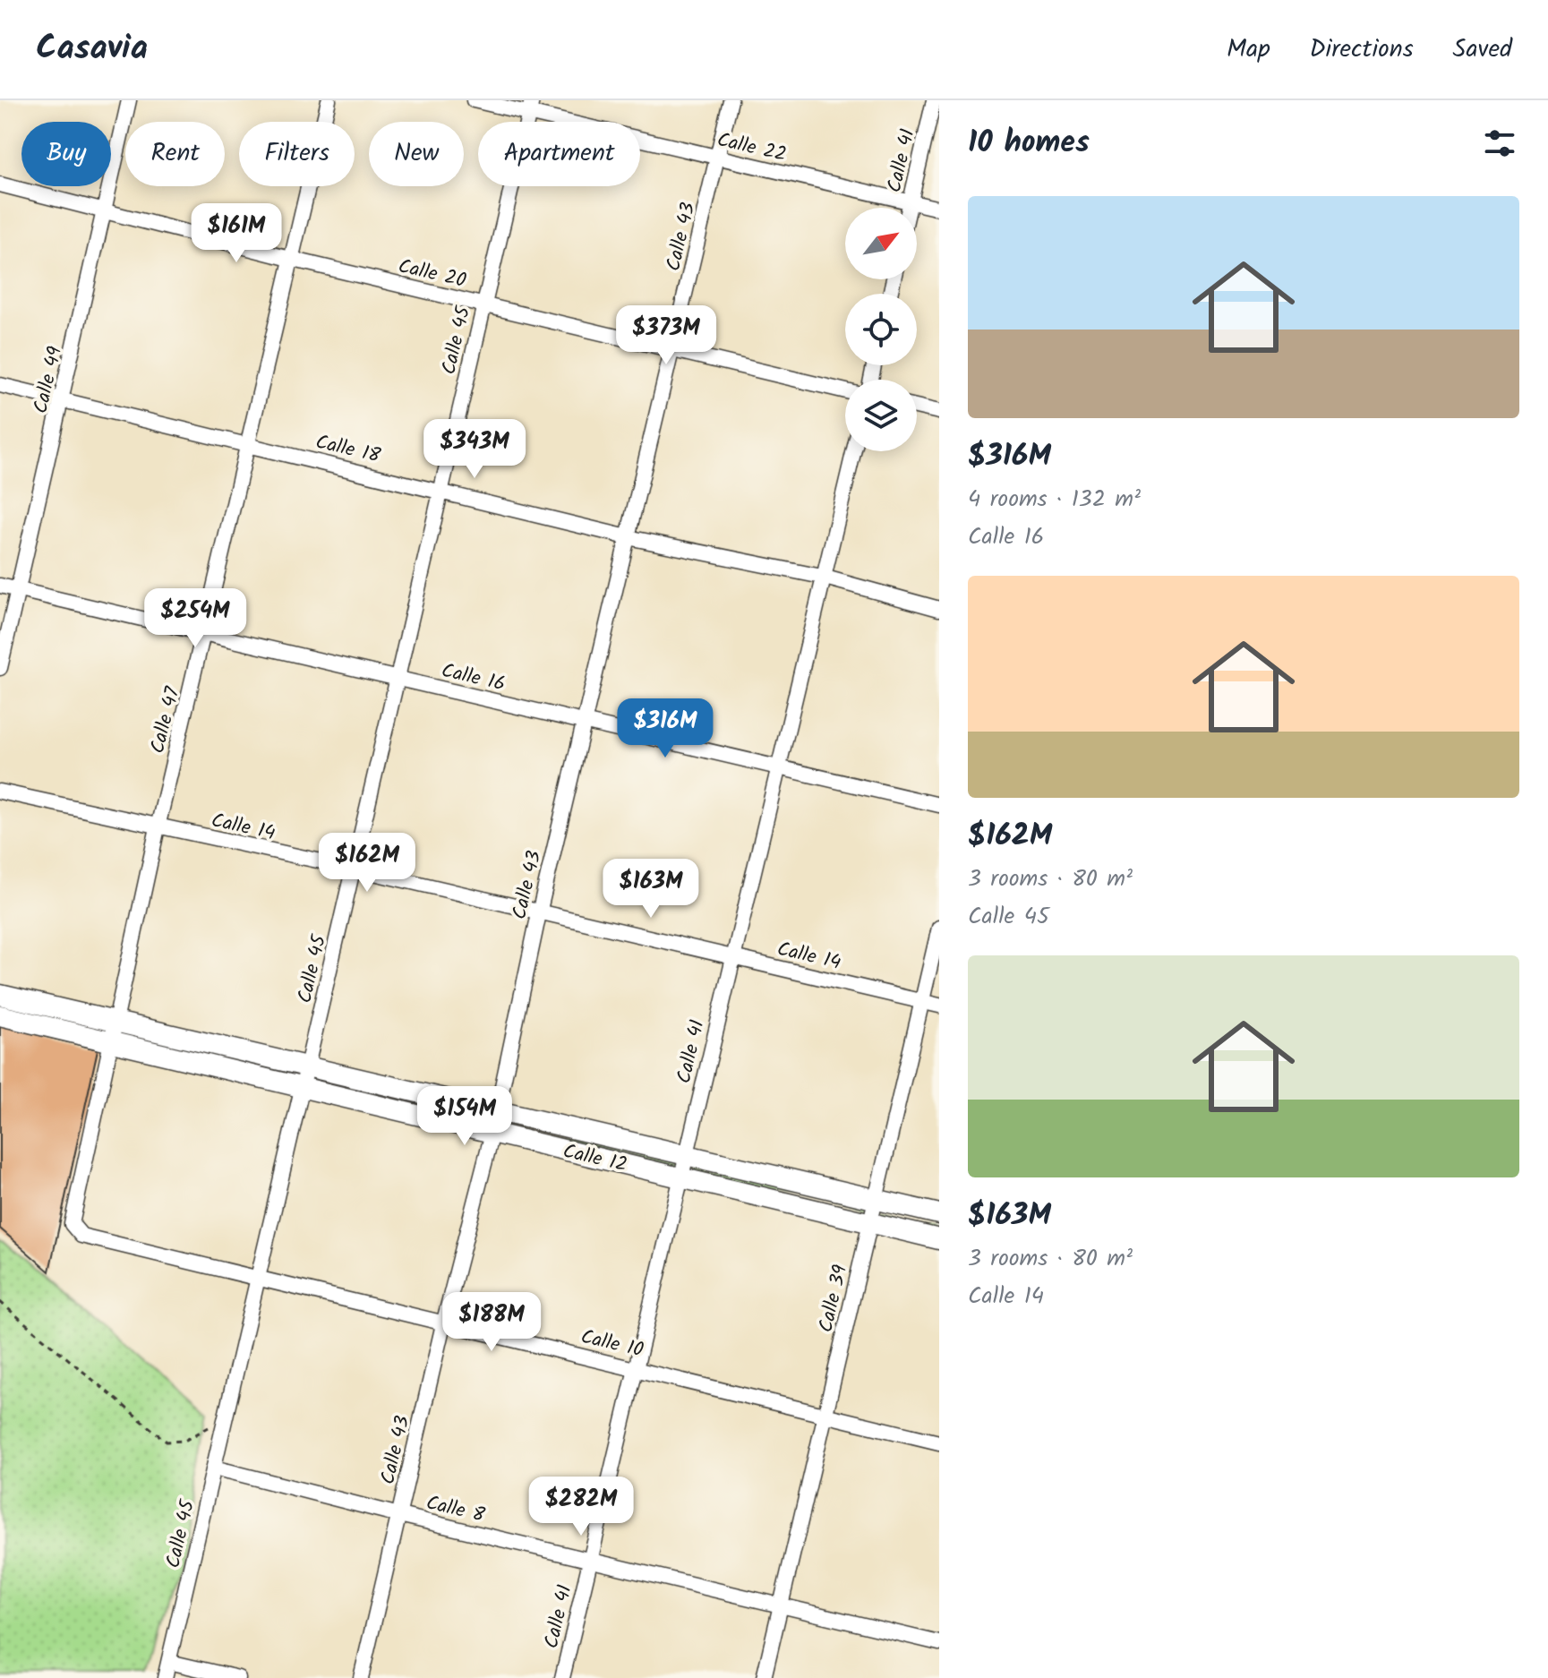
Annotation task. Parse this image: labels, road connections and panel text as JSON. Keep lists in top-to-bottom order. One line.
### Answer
{"streets":{"street":["Calle 22","Calle 41","Calle 43","Calle 20","Calle 45","Calle 49","Calle 18","Calle 16","Calle 47","Calle 14","Calle 12","Calle 39","Calle 10","Calle 8"]},"crossings":[["Calle 22","Calle 41"],["Calle 22","Calle 43"],["Calle 22","Calle 45"],["Calle 41","Calle 18"],["Calle 41","Calle 16"],["Calle 41","Calle 14"],["Calle 41","Calle 12"],["Calle 41","Calle 10"],["Calle 41","Calle 8"],["Calle 43","Calle 20"],["Calle 43","Calle 18"],["Calle 43","Calle 16"],["Calle 43","Calle 14"],["Calle 43","Calle 12"],["Calle 43","Calle 10"],["Calle 43","Calle 8"],["Calle 20","Calle 45"],["Calle 20","Calle 49"],["Calle 20","Calle 47"],["Calle 45","Calle 18"],["Calle 45","Calle 16"],["Calle 45","Calle 14"],["Calle 45","Calle 12"],["Calle 45","Calle 10"],["Calle 45","Calle 8"],["Calle 49","Calle 18"],["Calle 49","Calle 16"],["Calle 18","Calle 47"],["Calle 16","Calle 47"],["Calle 47","Calle 14"],["Calle 47","Calle 12"],["Calle 47","Calle 10"],["Calle 14","Calle 39"],["Calle 12","Calle 39"],["Calle 39","Calle 10"],["Calle 39","Calle 8"]],"north":"top right","page":{"header":"Casavia","nav":["Map","Directions","Saved"],"heading":"10 homes","chip":["Buy","Rent","Filters","New","Apartment"],"list":[{"name":"$316M","note":"4 rooms · 132 m² · Calle 16"},{"name":"$162M","note":"3 rooms · 80 m² · Calle 45"},{"name":"$163M","note":"3 rooms · 80 m² · Calle 14"}],"price":["$161M","$373M","$343M","$254M","$316M","$162M","$163M","$154M","$188M","$282M"]}}
